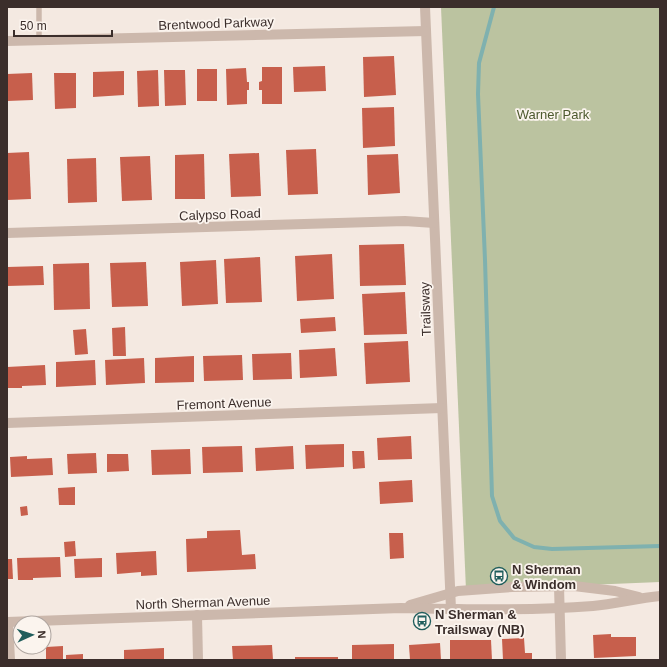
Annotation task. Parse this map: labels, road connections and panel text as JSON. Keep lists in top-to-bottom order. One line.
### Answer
{"streets":{"street":["Brentwood Parkway","Calypso Road","Trailsway","Fremont Avenue","North Sherman Avenue"]},"crossings":[["Brentwood Parkway","Trailsway"],["Calypso Road","Trailsway"],["Trailsway","Fremont Avenue"],["Trailsway","North Sherman Avenue"]],"parks":["Warner Park"],"places":{"bus stop":["N Sherman & Windom","N Sherman & Trailsway (NB)"]},"scale_bar":"50 m","north":"right"}
